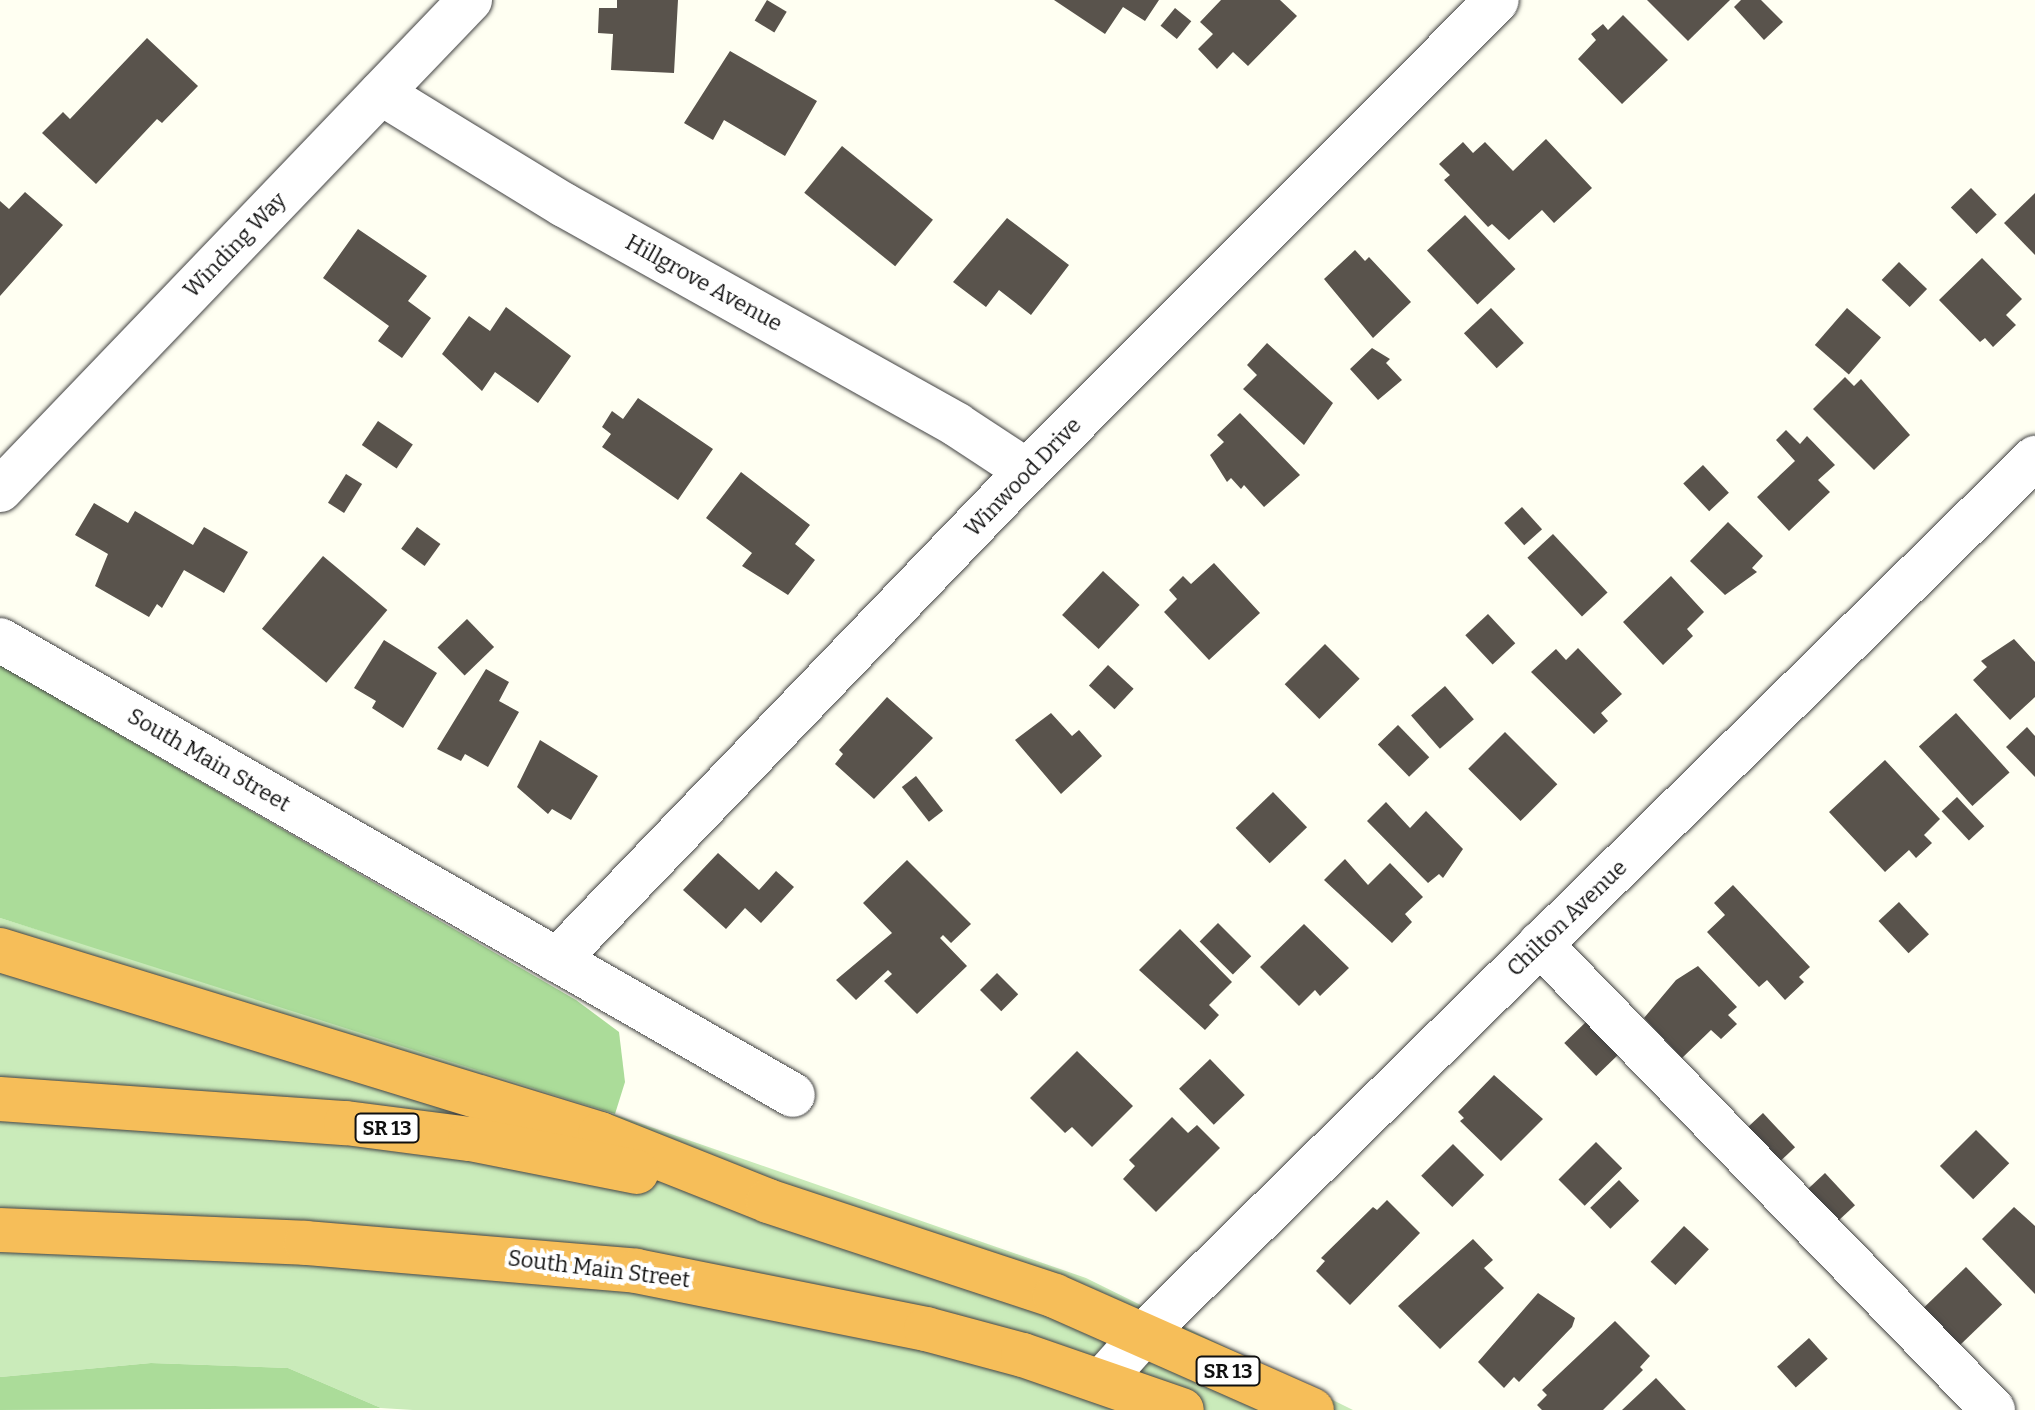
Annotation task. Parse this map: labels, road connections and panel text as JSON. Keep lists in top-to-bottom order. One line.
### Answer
{"streets":{"highway":["South Main Street","SR 13"],"street":["Winding Way","Hillgrove Avenue","Winwood Drive","Chilton Avenue"]},"crossings":[["Winding Way","Hillgrove Avenue"],["Hillgrove Avenue","Winwood Drive"],["Winwood Drive","South Main Street"],["South Main Street","Chilton Avenue"],["Chilton Avenue","SR 13"]]}
